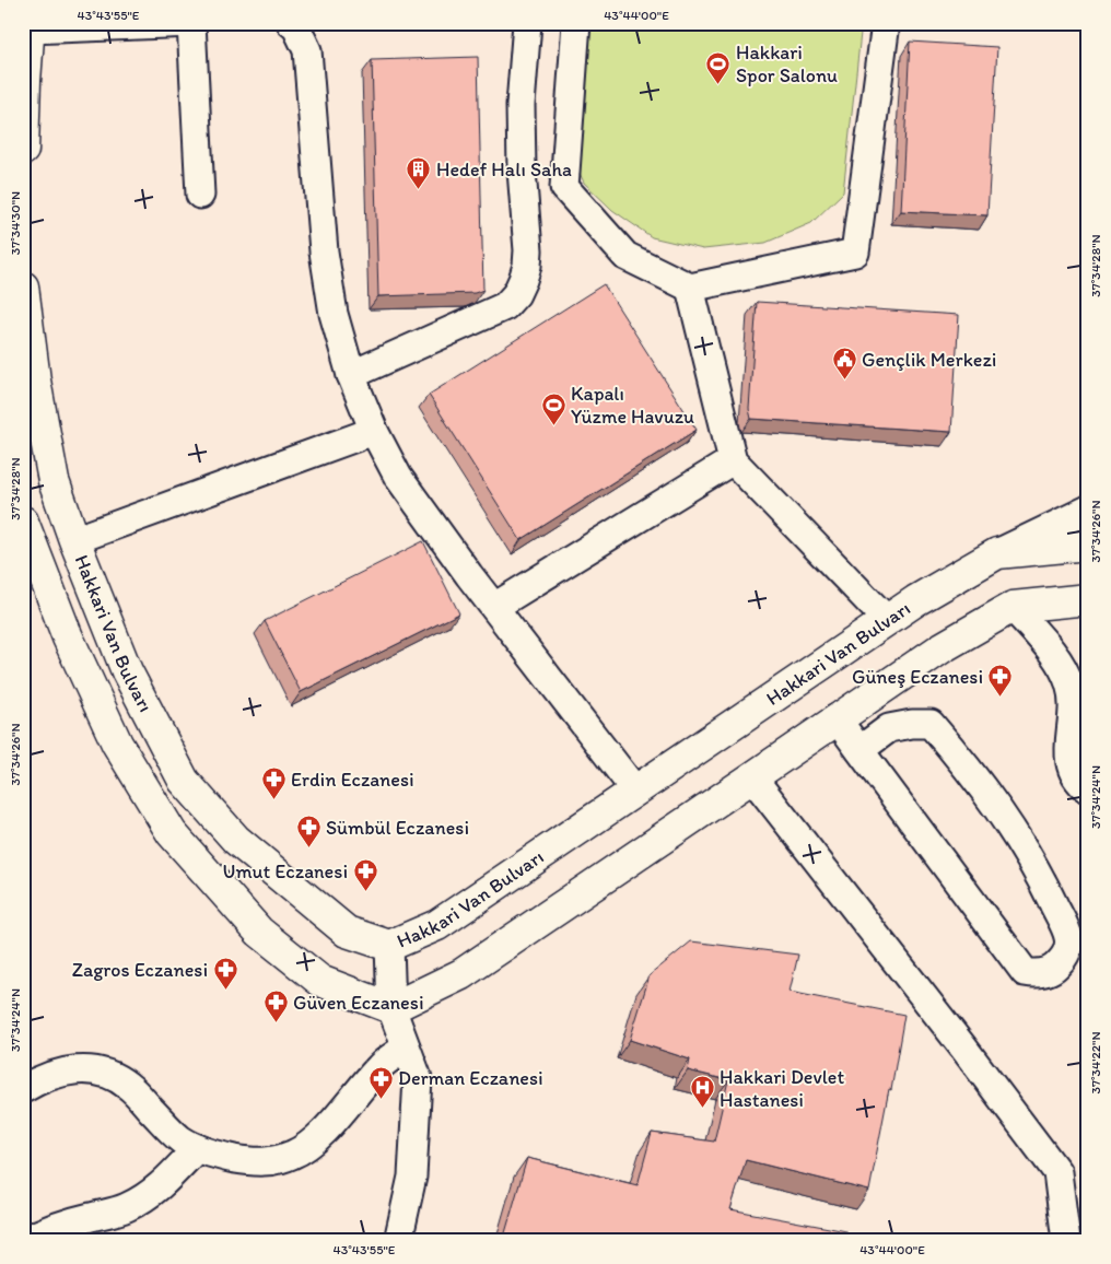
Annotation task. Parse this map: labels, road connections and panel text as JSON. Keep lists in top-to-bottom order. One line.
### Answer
{"streets":{"main road":["Hakkari Van Bulvarı"]},"places":{"sports":["Hakkari Spor Salonu","Kapalı Yüzme Havuzu"],"building":["Hedef Halı Saha"],"public building":["Gençlik Merkezi"],"pharmacy":["Güneş Eczanesi","Erdin Eczanesi","Sümbül Eczanesi","Umut Eczanesi","Zagros Eczanesi","Güven Eczanesi","Derman Eczanesi"],"hospital":["Hakkari Devlet Hastanesi"]},"coordinates":["43°43'55\"E","43°44'00\"E","37°34'30\"N","37°34'28\"N","37°34'26\"N","37°34'24\"N","37°34'22\"N"]}
